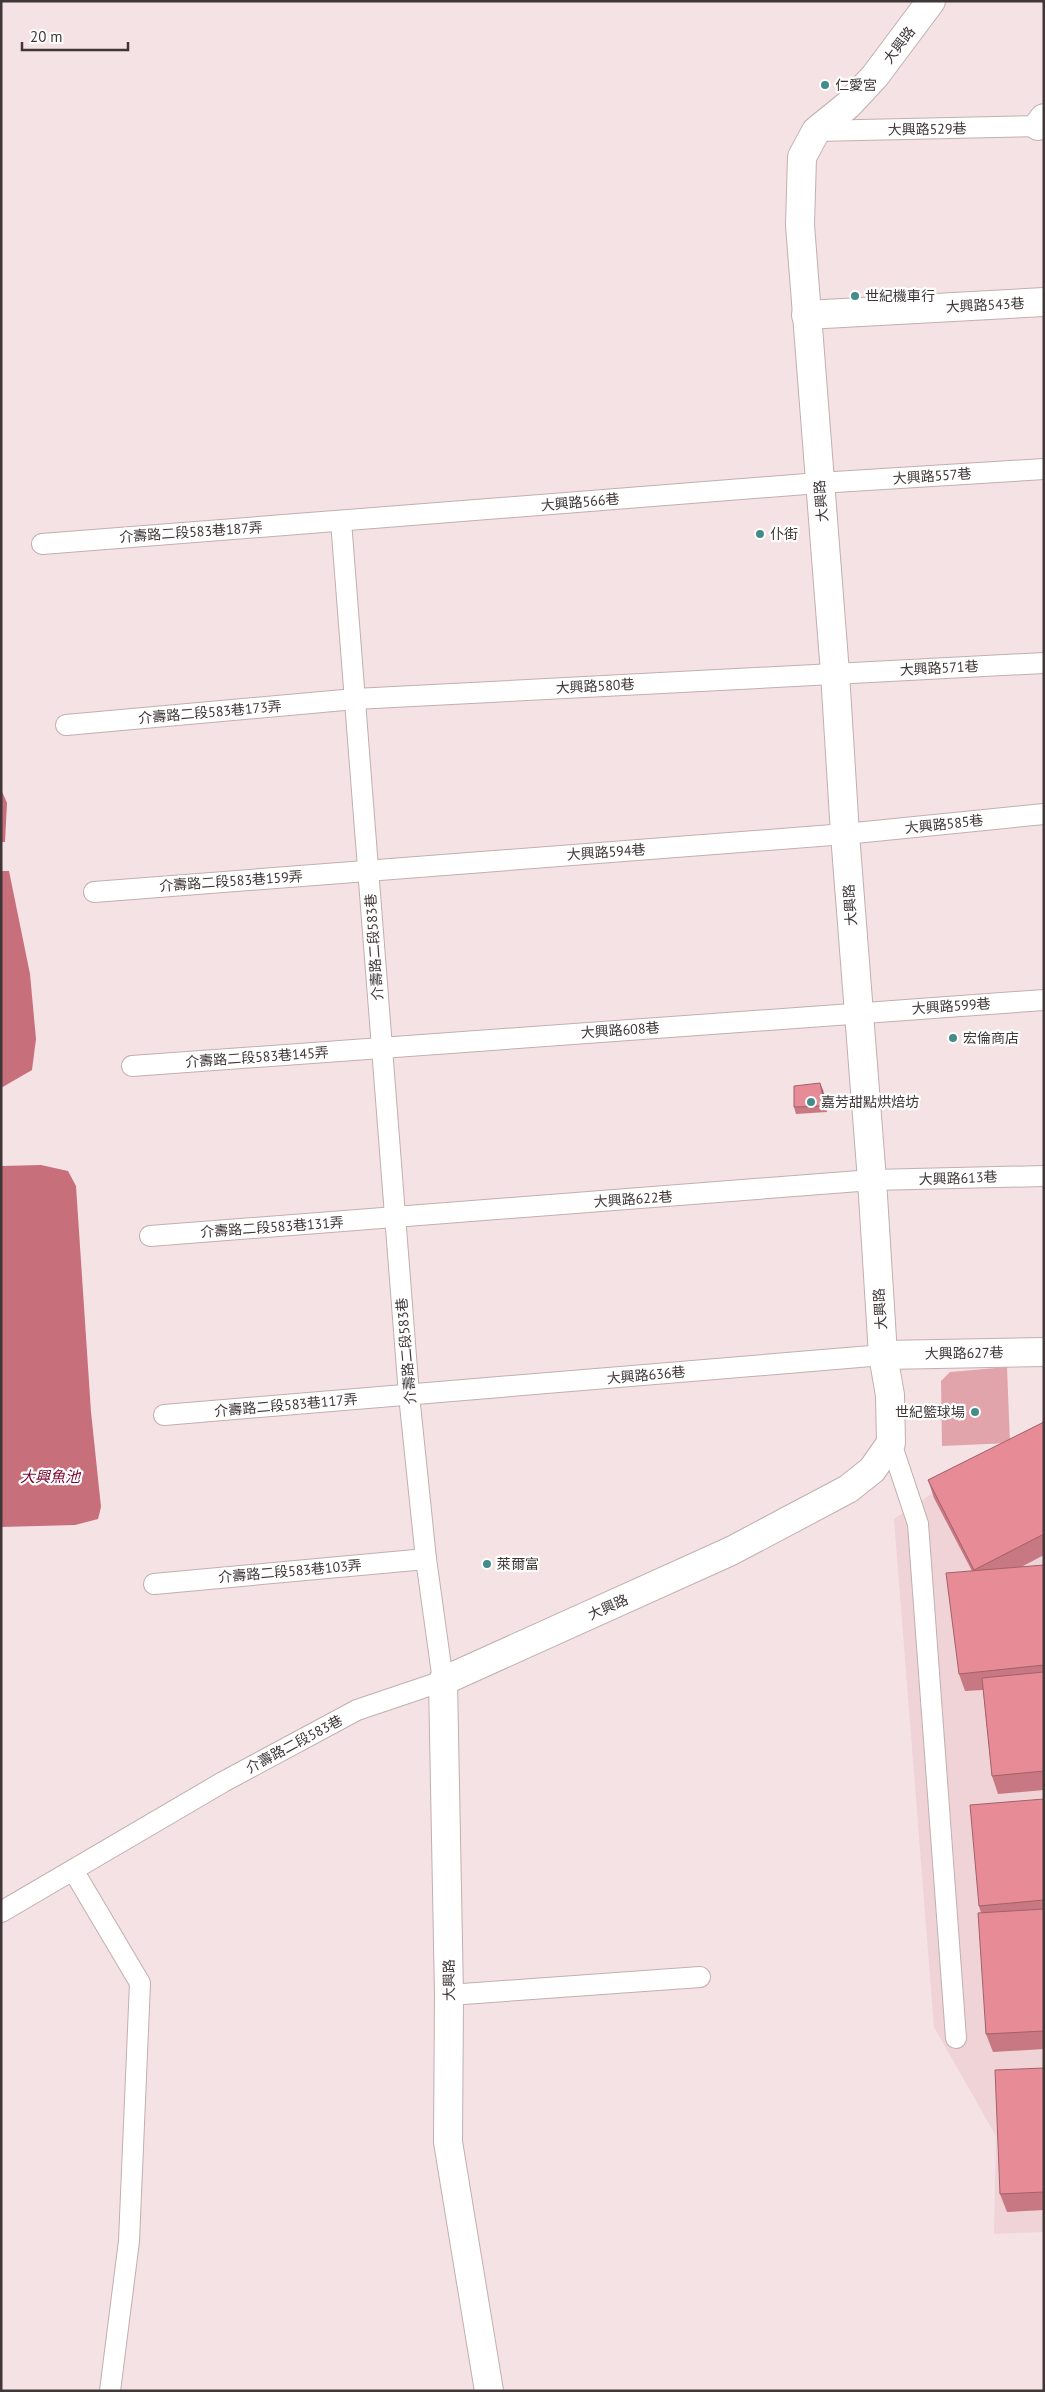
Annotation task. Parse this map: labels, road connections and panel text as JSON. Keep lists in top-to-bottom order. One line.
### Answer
{"streets":{"street":["大興路","大興路543巷","大興路627巷"],"lane":["大興路529巷","大興路557巷","大興路566巷","介壽路二段583巷187弄","大興路571巷","大興路580巷","介壽路二段583巷173弄","大興路585巷","大興路594巷","介壽路二段583巷159弄","介壽路二段583巷","大興路599巷","大興路608巷","介壽路二段583巷145弄","大興路613巷","大興路622巷","介壽路二段583巷131弄","大興路636巷","介壽路二段583巷117弄","介壽路二段583巷103弄"]},"crossings":[["大興路","大興路529巷"],["大興路","大興路543巷"],["大興路","大興路557巷"],["大興路","大興路566巷"],["大興路","大興路571巷"],["大興路","大興路580巷"],["大興路","大興路585巷"],["大興路","大興路594巷"],["大興路","介壽路二段583巷"],["大興路","大興路599巷"],["大興路","大興路608巷"],["大興路","大興路613巷"],["大興路","大興路622巷"],["大興路","大興路627巷"],["大興路","大興路636巷"],["大興路557巷","大興路566巷"],["大興路566巷","介壽路二段583巷187弄"],["大興路566巷","介壽路二段583巷"],["介壽路二段583巷187弄","介壽路二段583巷"],["大興路571巷","大興路580巷"],["大興路580巷","介壽路二段583巷173弄"],["大興路580巷","介壽路二段583巷"],["介壽路二段583巷173弄","介壽路二段583巷"],["大興路585巷","大興路594巷"],["大興路594巷","介壽路二段583巷159弄"],["大興路594巷","介壽路二段583巷"],["介壽路二段583巷159弄","介壽路二段583巷"],["介壽路二段583巷","大興路608巷"],["介壽路二段583巷","介壽路二段583巷145弄"],["介壽路二段583巷","大興路622巷"],["介壽路二段583巷","介壽路二段583巷131弄"],["介壽路二段583巷","大興路636巷"],["介壽路二段583巷","介壽路二段583巷117弄"],["介壽路二段583巷","介壽路二段583巷103弄"],["大興路599巷","大興路608巷"],["大興路608巷","介壽路二段583巷145弄"],["大興路613巷","大興路622巷"],["大興路622巷","介壽路二段583巷131弄"],["大興路627巷","大興路636巷"],["大興路636巷","介壽路二段583巷117弄"]],"water":["大興魚池"],"places":["仁愛宮","世紀機車行","仆街","宏倫商店","嘉芳甜點烘焙坊","世紀籃球場","萊爾富"],"scale_bar":"20 m"}
